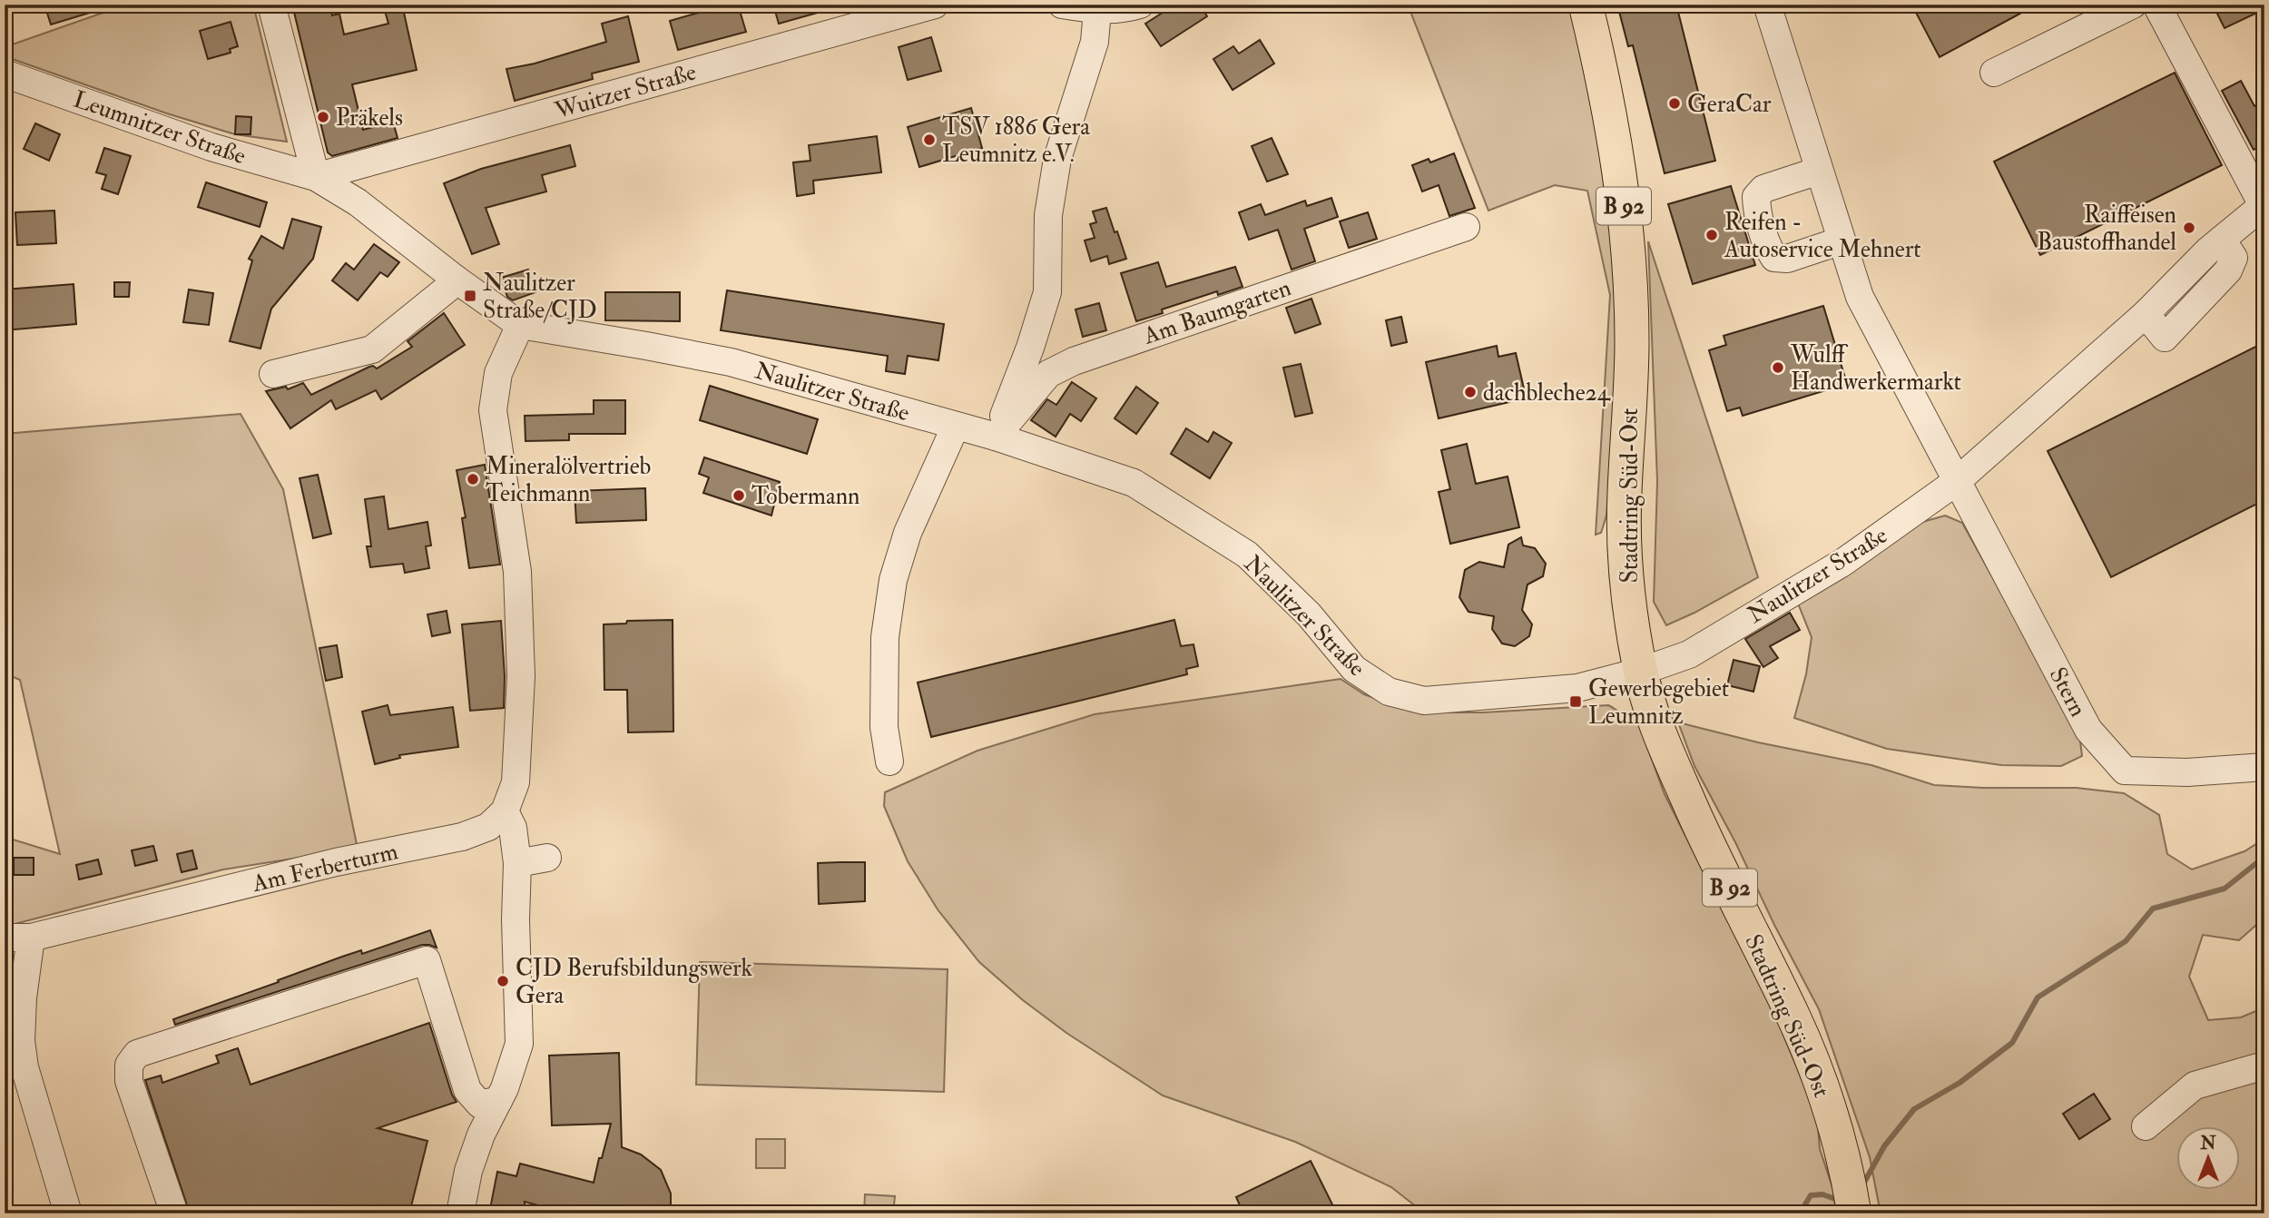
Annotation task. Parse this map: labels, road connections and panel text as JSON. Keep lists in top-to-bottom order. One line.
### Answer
{"streets":{"main road":["B 92","Stadtring Süd-Ost"],"street":["Wuitzer Straße","Leumnitzer Straße","Am Baumgarten","Naulitzer Straße","Stern","Am Ferberturm"]},"crossings":[["Wuitzer Straße","Leumnitzer Straße"],["Wuitzer Straße","Naulitzer Straße"],["Leumnitzer Straße","Naulitzer Straße"],["Am Baumgarten","Naulitzer Straße"],["Naulitzer Straße","Stadtring Süd-Ost"],["Naulitzer Straße","Stern"]],"places":{"other":["GeraCar","Präkels","TSV 1886 Gera Leumnitz e.V.","Raiffeisen Baustoffhandel","Reifen - Autoservice Mehnert","Wulff Handwerkermarkt","dachbleche24","Mineralölvertrieb Teichmann","Tobermann","CJD Berufsbildungswerk Gera"],"transit":["Naulitzer Straße/CJD","Gewerbegebiet Leumnitz"]},"north":"top"}
